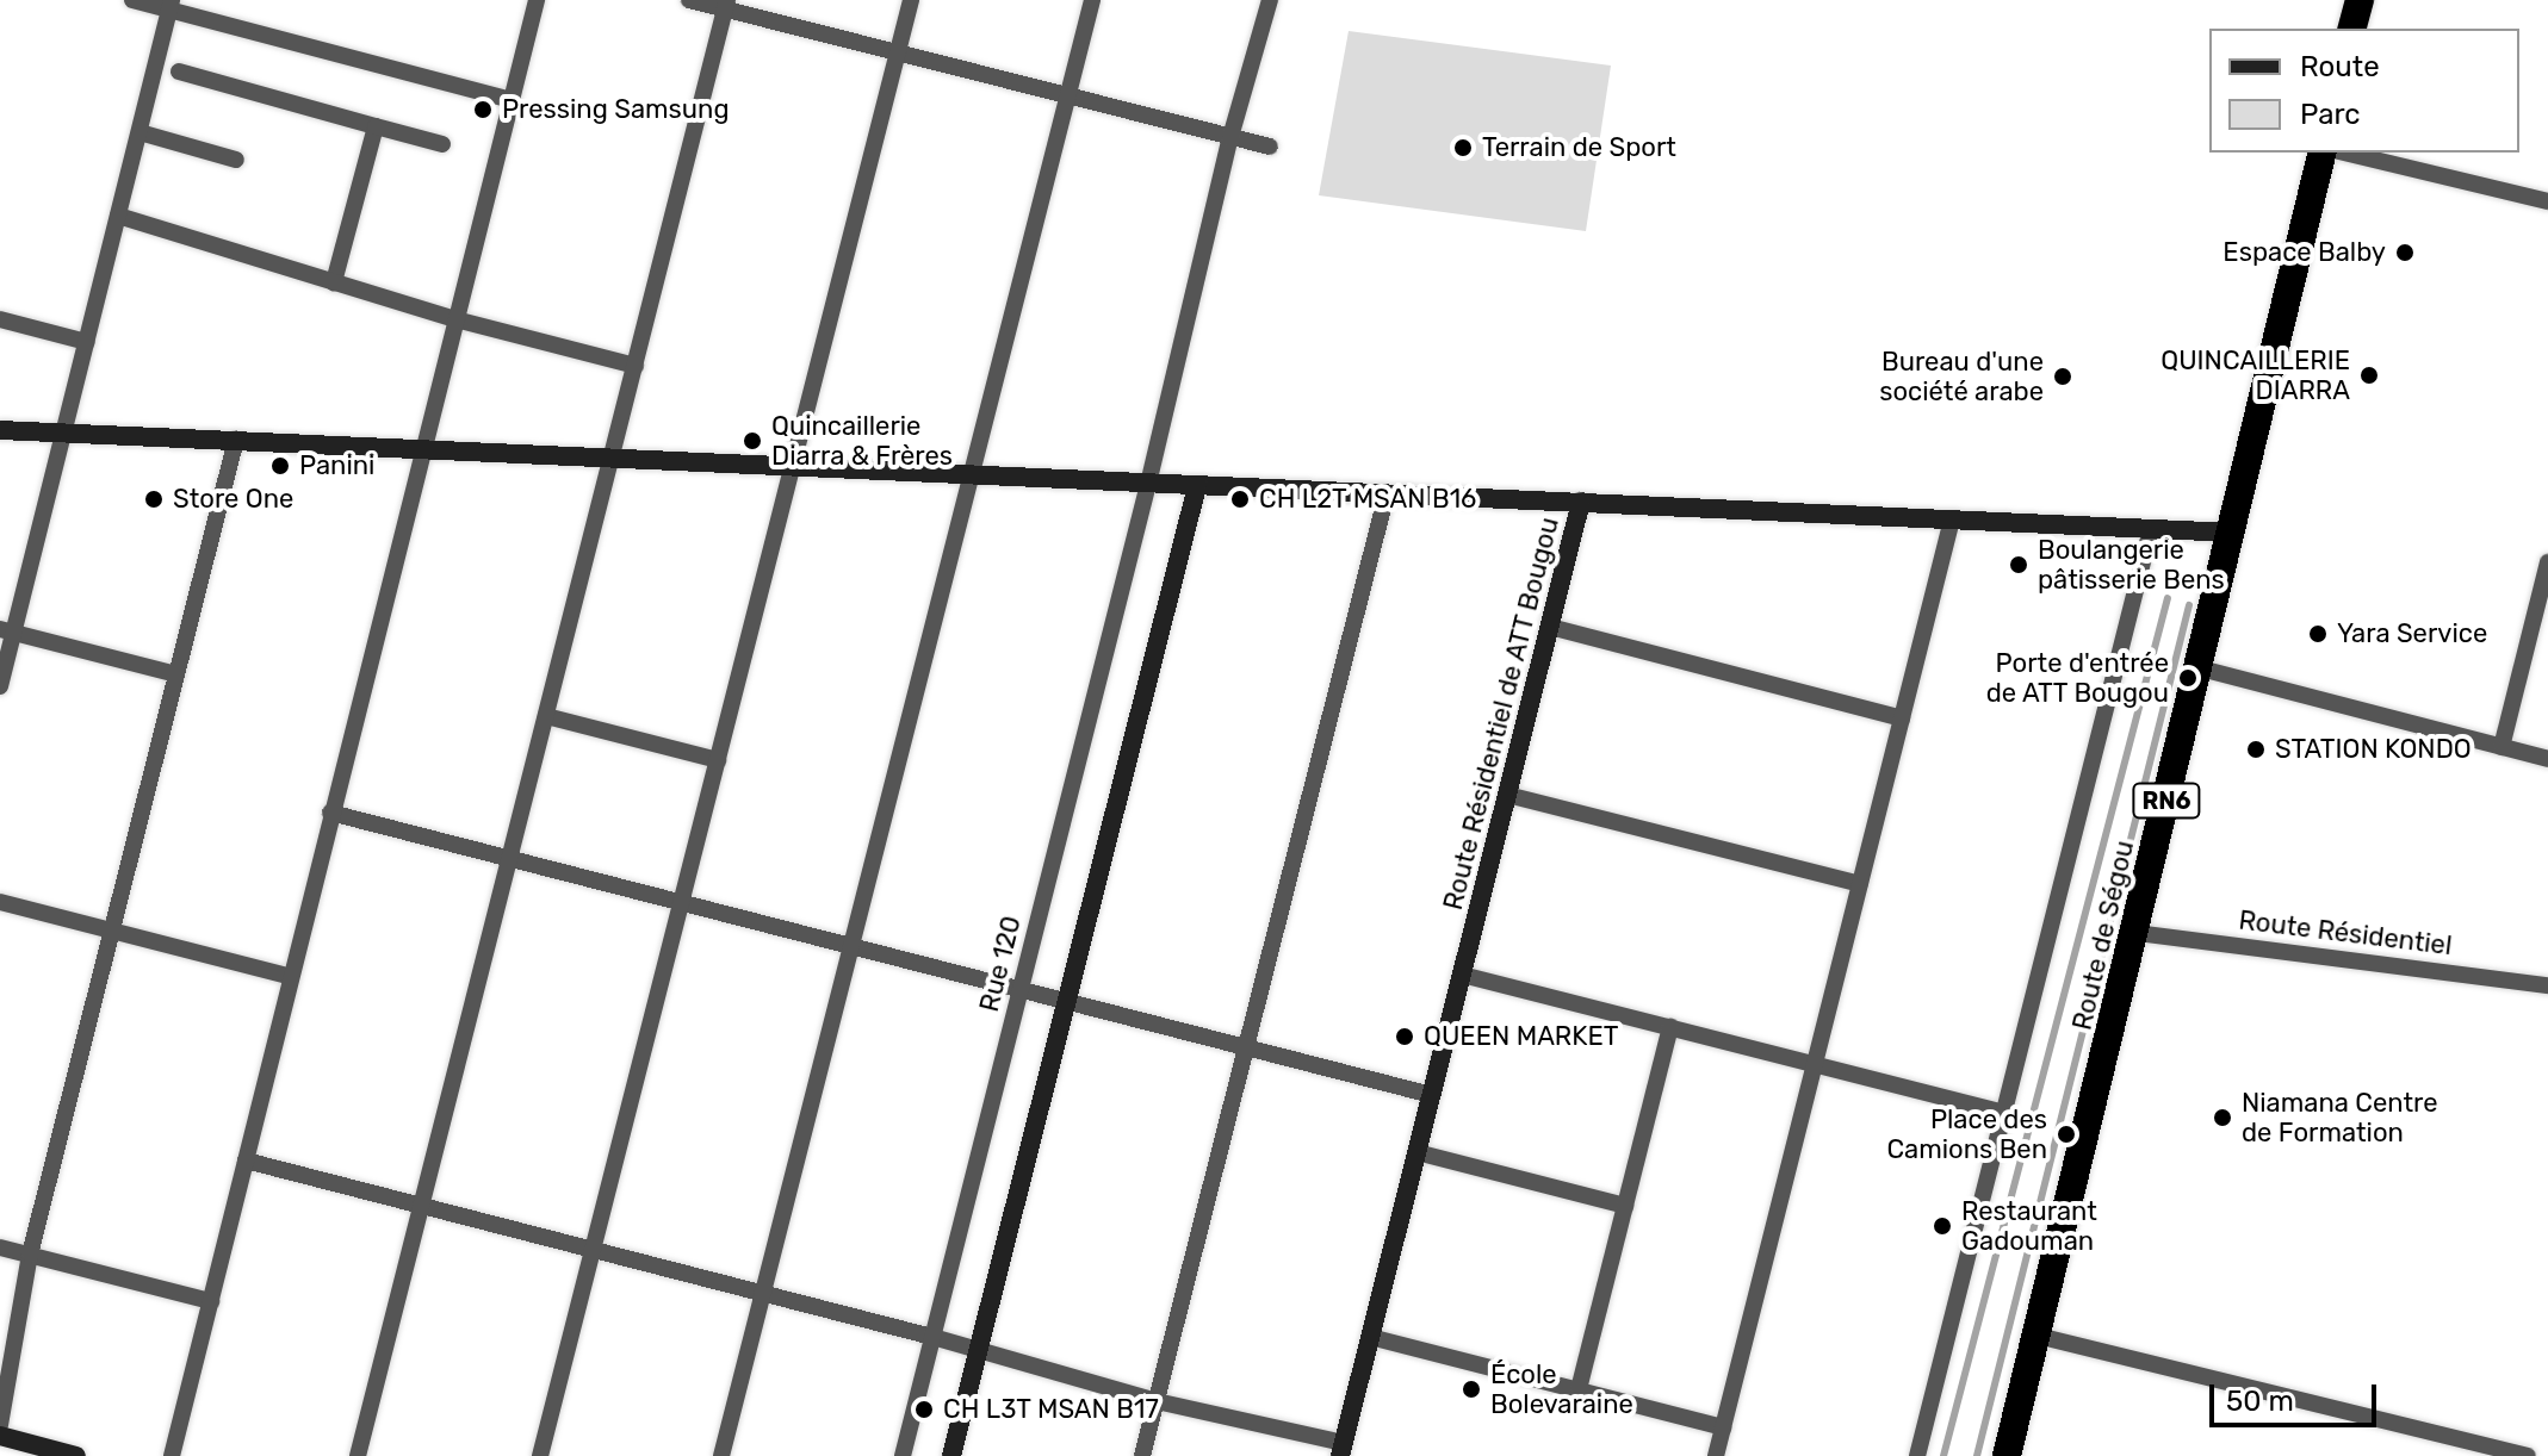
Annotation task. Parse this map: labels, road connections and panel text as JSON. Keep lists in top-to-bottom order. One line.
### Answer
{"streets":{"highway":["RN6","Route de Ségou"],"street":["Route Résidentiel de ATT Bougou","Route Résidentiel","Rue 120"]},"crossings":[["Route Résidentiel de ATT Bougou","Route de Ségou"],["Route Résidentiel","Route de Ségou"]],"places":["Pressing Samsung","Terrain de Sport","Espace Balby","QUINCAILLERIE DIARRA","Bureau d'une société arabe","Quincaillerie Diarra & Frères","Panini","Store One","CH L2T MSAN B16","Boulangerie pâtisserie Bens","Yara Service","Porte d'entrée de ATT Bougou","STATION KONDO","QUEEN MARKET","Niamana Centre de Formation","Place des Camions Ben","Restaurant Gadouman","École Bolevaraine","CH L3T MSAN B17"],"legend":["Route","Parc"],"scale_bar":"50 m"}
